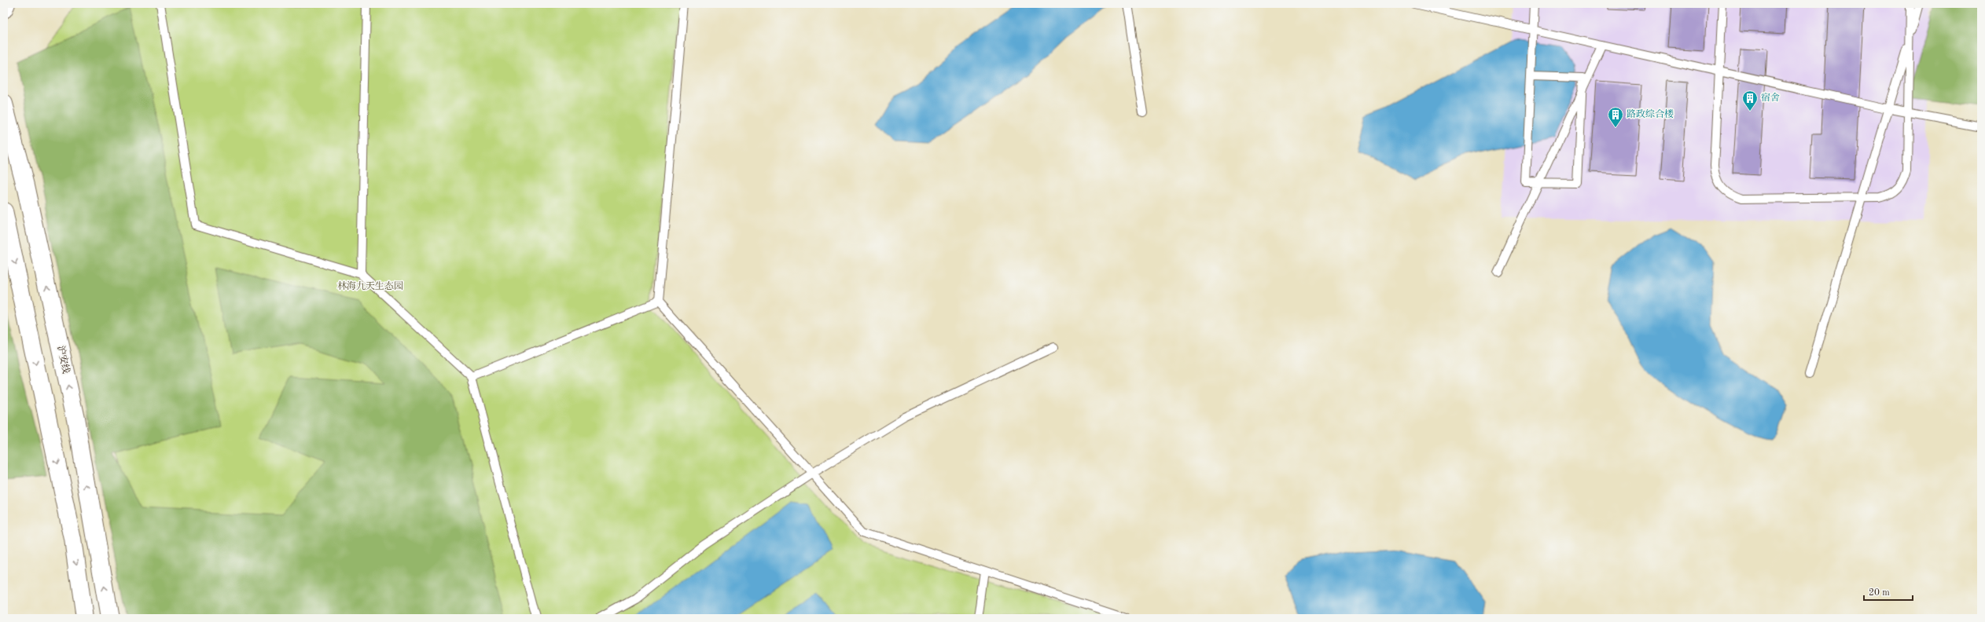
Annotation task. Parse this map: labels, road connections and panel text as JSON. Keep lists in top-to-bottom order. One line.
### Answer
{"streets":{"highway":["沪安线"]},"parks":["林海九天生态园"],"places":{"building":["宿舍","路政综合楼"]},"scale_bar":"20 m"}
